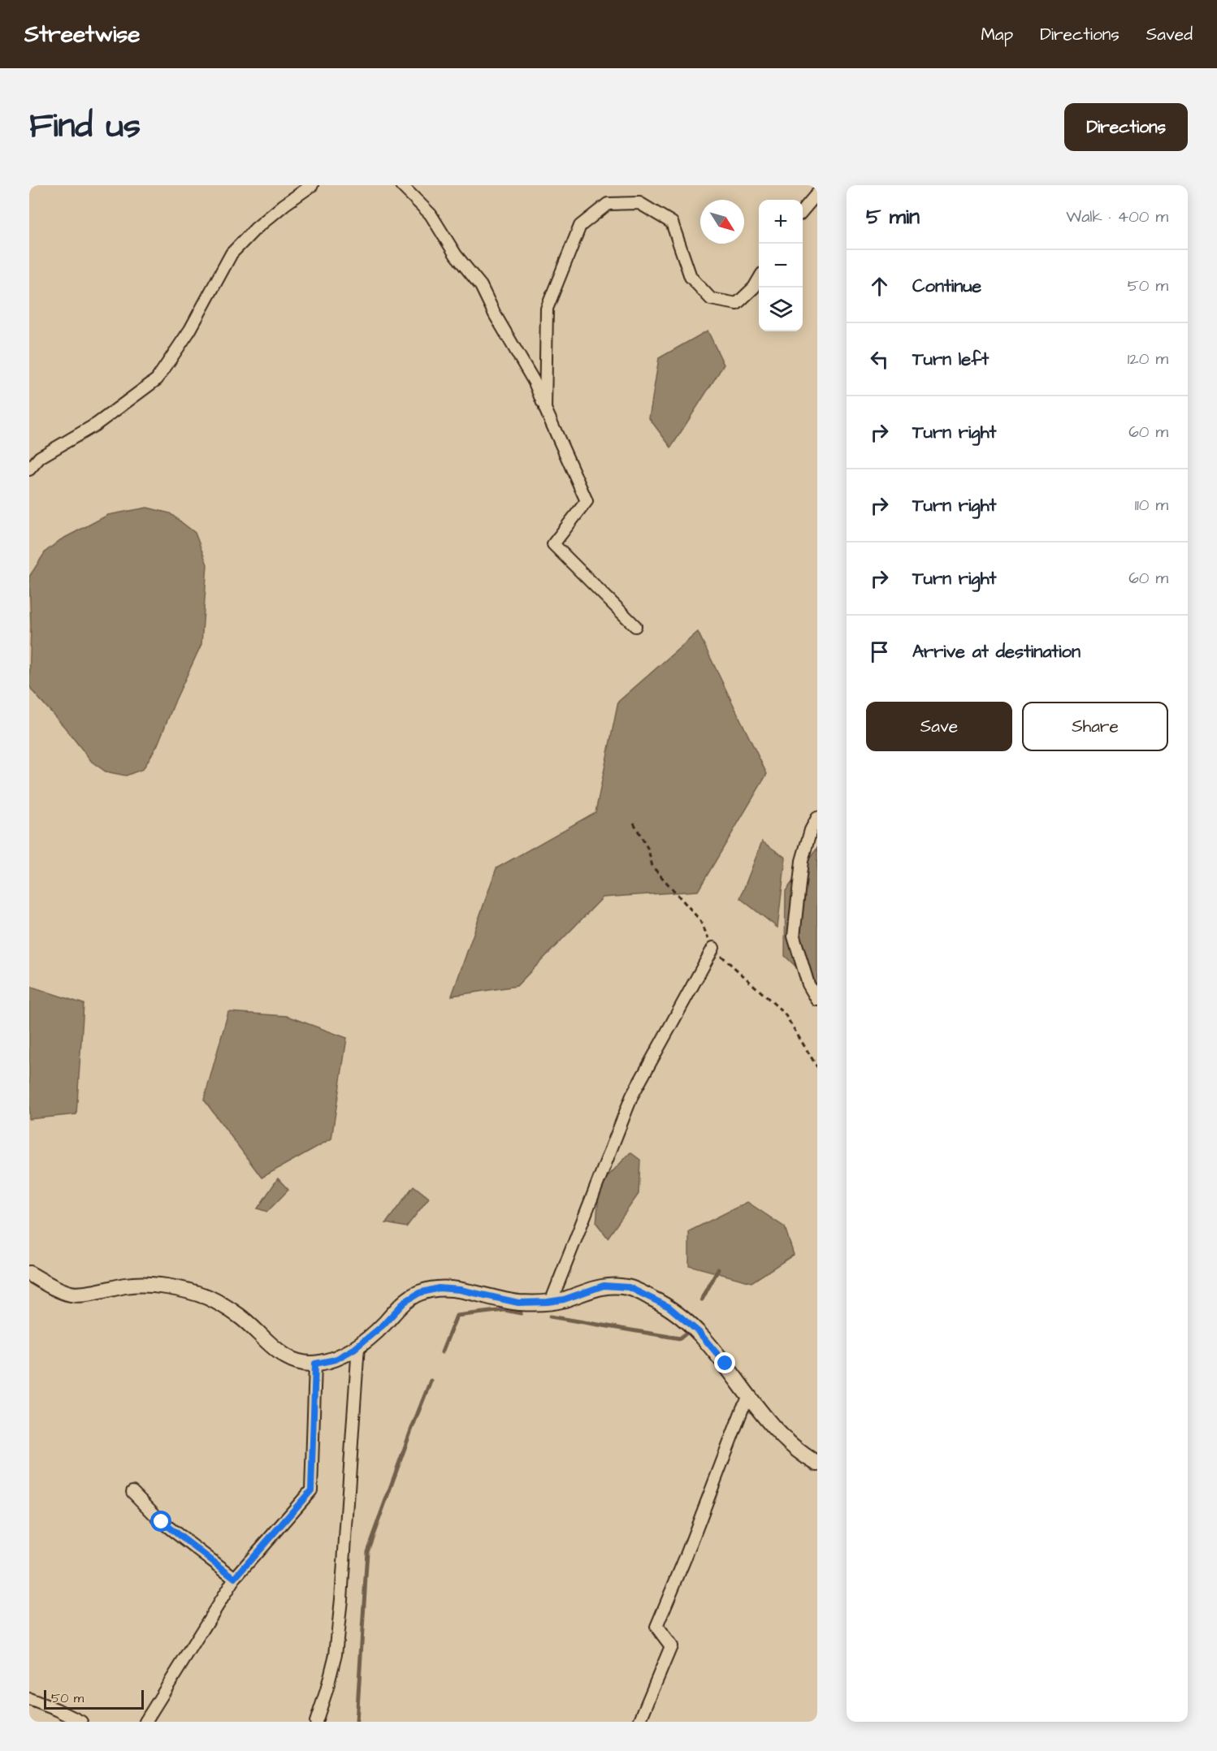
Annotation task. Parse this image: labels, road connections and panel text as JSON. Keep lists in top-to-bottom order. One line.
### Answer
{"scale_bar":"50 m","north":"bottom right","page":{"header":"Streetwise","nav":["Map","Directions","Saved"],"title":"Find us","buttons":["Directions",["Save","Share"]],"heading":["5 min","Walk · 400 m"],"map_buttons":["+","−"],"list":[["Continue","50 m"],["Turn left","120 m"],["Turn right","60 m"],["Turn right","110 m"],["Turn right","60 m"],"Arrive at destination"],"scale":"50 m"}}
